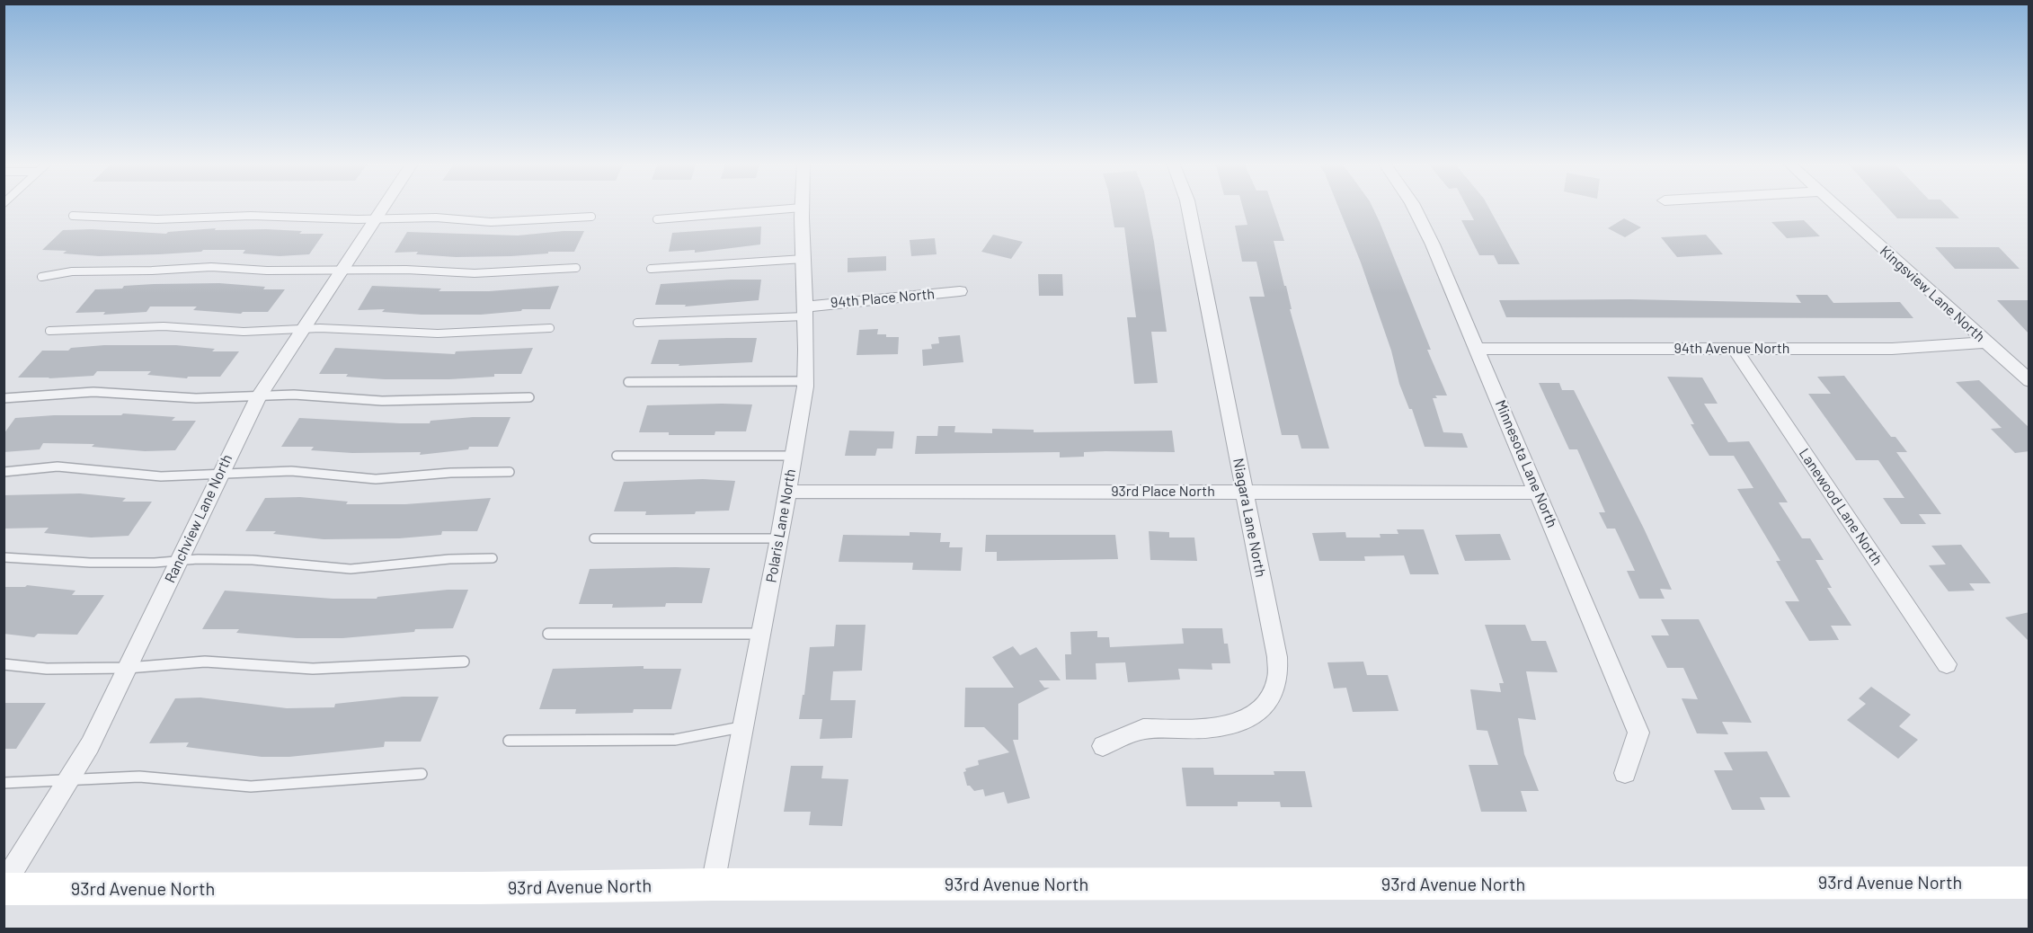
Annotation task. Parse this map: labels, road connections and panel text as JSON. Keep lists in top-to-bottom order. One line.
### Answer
{"streets":{"main road":["93rd Avenue North"],"street":["Kingsview Lane North","94th Place North","94th Avenue North","Minnesota Lane North","93rd Place North","Lanewood Lane North","Niagara Lane North","Ranchview Lane North","Polaris Lane North"]},"crossings":[["Kingsview Lane North","94th Avenue North"],["94th Place North","Polaris Lane North"],["94th Avenue North","Minnesota Lane North"],["94th Avenue North","Lanewood Lane North"],["Minnesota Lane North","93rd Place North"],["93rd Place North","Niagara Lane North"],["93rd Place North","Polaris Lane North"],["Ranchview Lane North","93rd Avenue North"],["Polaris Lane North","93rd Avenue North"]]}
